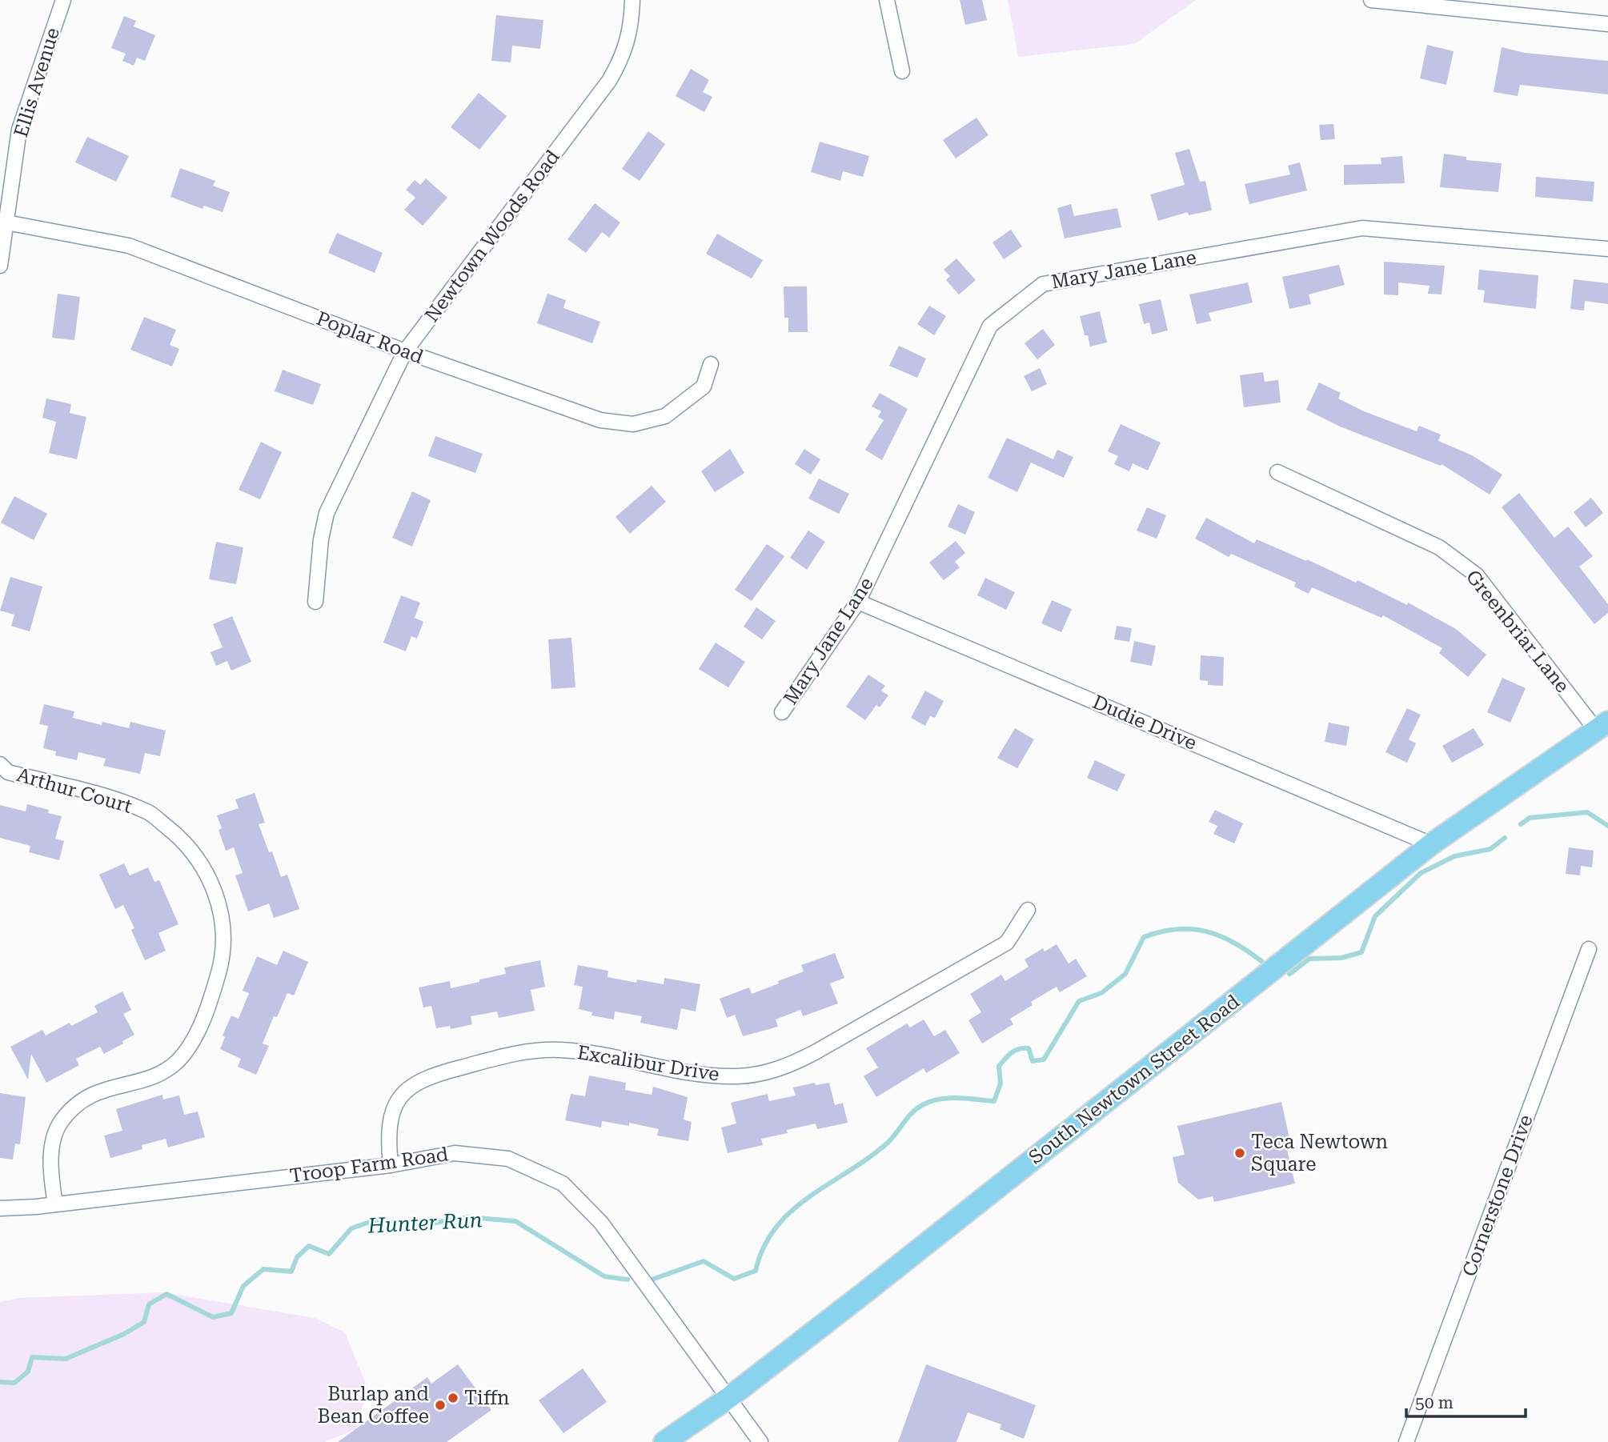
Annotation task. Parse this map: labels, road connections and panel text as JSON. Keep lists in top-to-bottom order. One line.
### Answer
{"streets":{"main road":["South Newtown Street Road"],"street":["Ellis Avenue","Newtown Woods Road","Mary Jane Lane","Poplar Road","Greenbriar Lane","Dudie Drive","Arthur Court","Excalibur Drive","Troop Farm Road","Cornerstone Drive"]},"crossings":[["Ellis Avenue","Poplar Road"],["Newtown Woods Road","Poplar Road"],["Mary Jane Lane","Dudie Drive"],["Greenbriar Lane","South Newtown Street Road"],["Dudie Drive","South Newtown Street Road"],["Arthur Court","Troop Farm Road"],["Excalibur Drive","Troop Farm Road"],["South Newtown Street Road","Troop Farm Road"]],"water":["Hunter Run"],"places":["Teca Newtown Square","Tiffn","Burlap and Bean Coffee"],"scale_bar":"50 m"}
